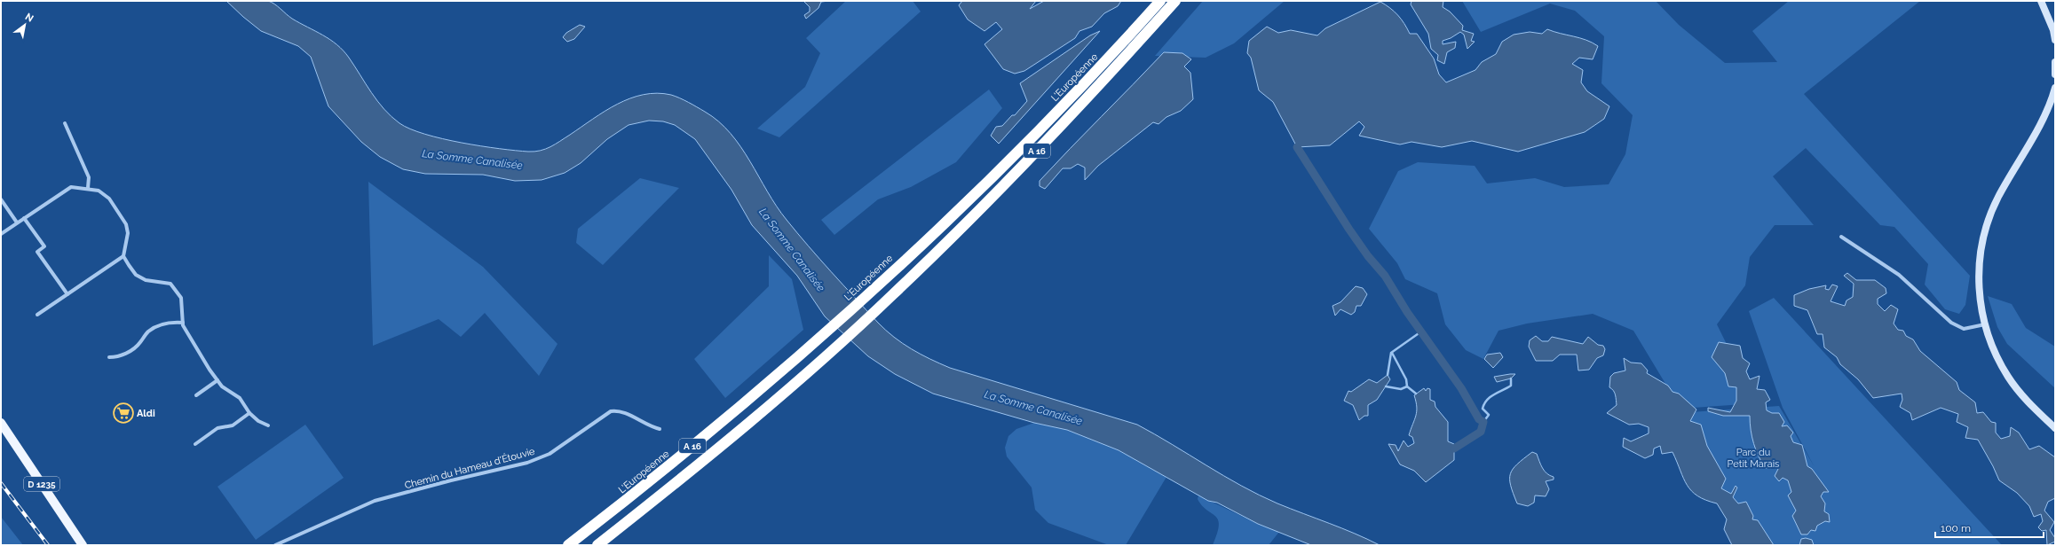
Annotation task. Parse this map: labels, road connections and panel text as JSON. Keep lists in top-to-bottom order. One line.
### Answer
{"streets":{"highway":["L'Européenne","A 16"],"main road":["D 1235"],"street":["Chemin du Hameau d'Étouvie"]},"water":["La Somme Canalisée"],"parks":["Parc du Petit Marais"],"places":{"supermarket":["Aldi"]},"scale_bar":"100 m","north":"top right"}
